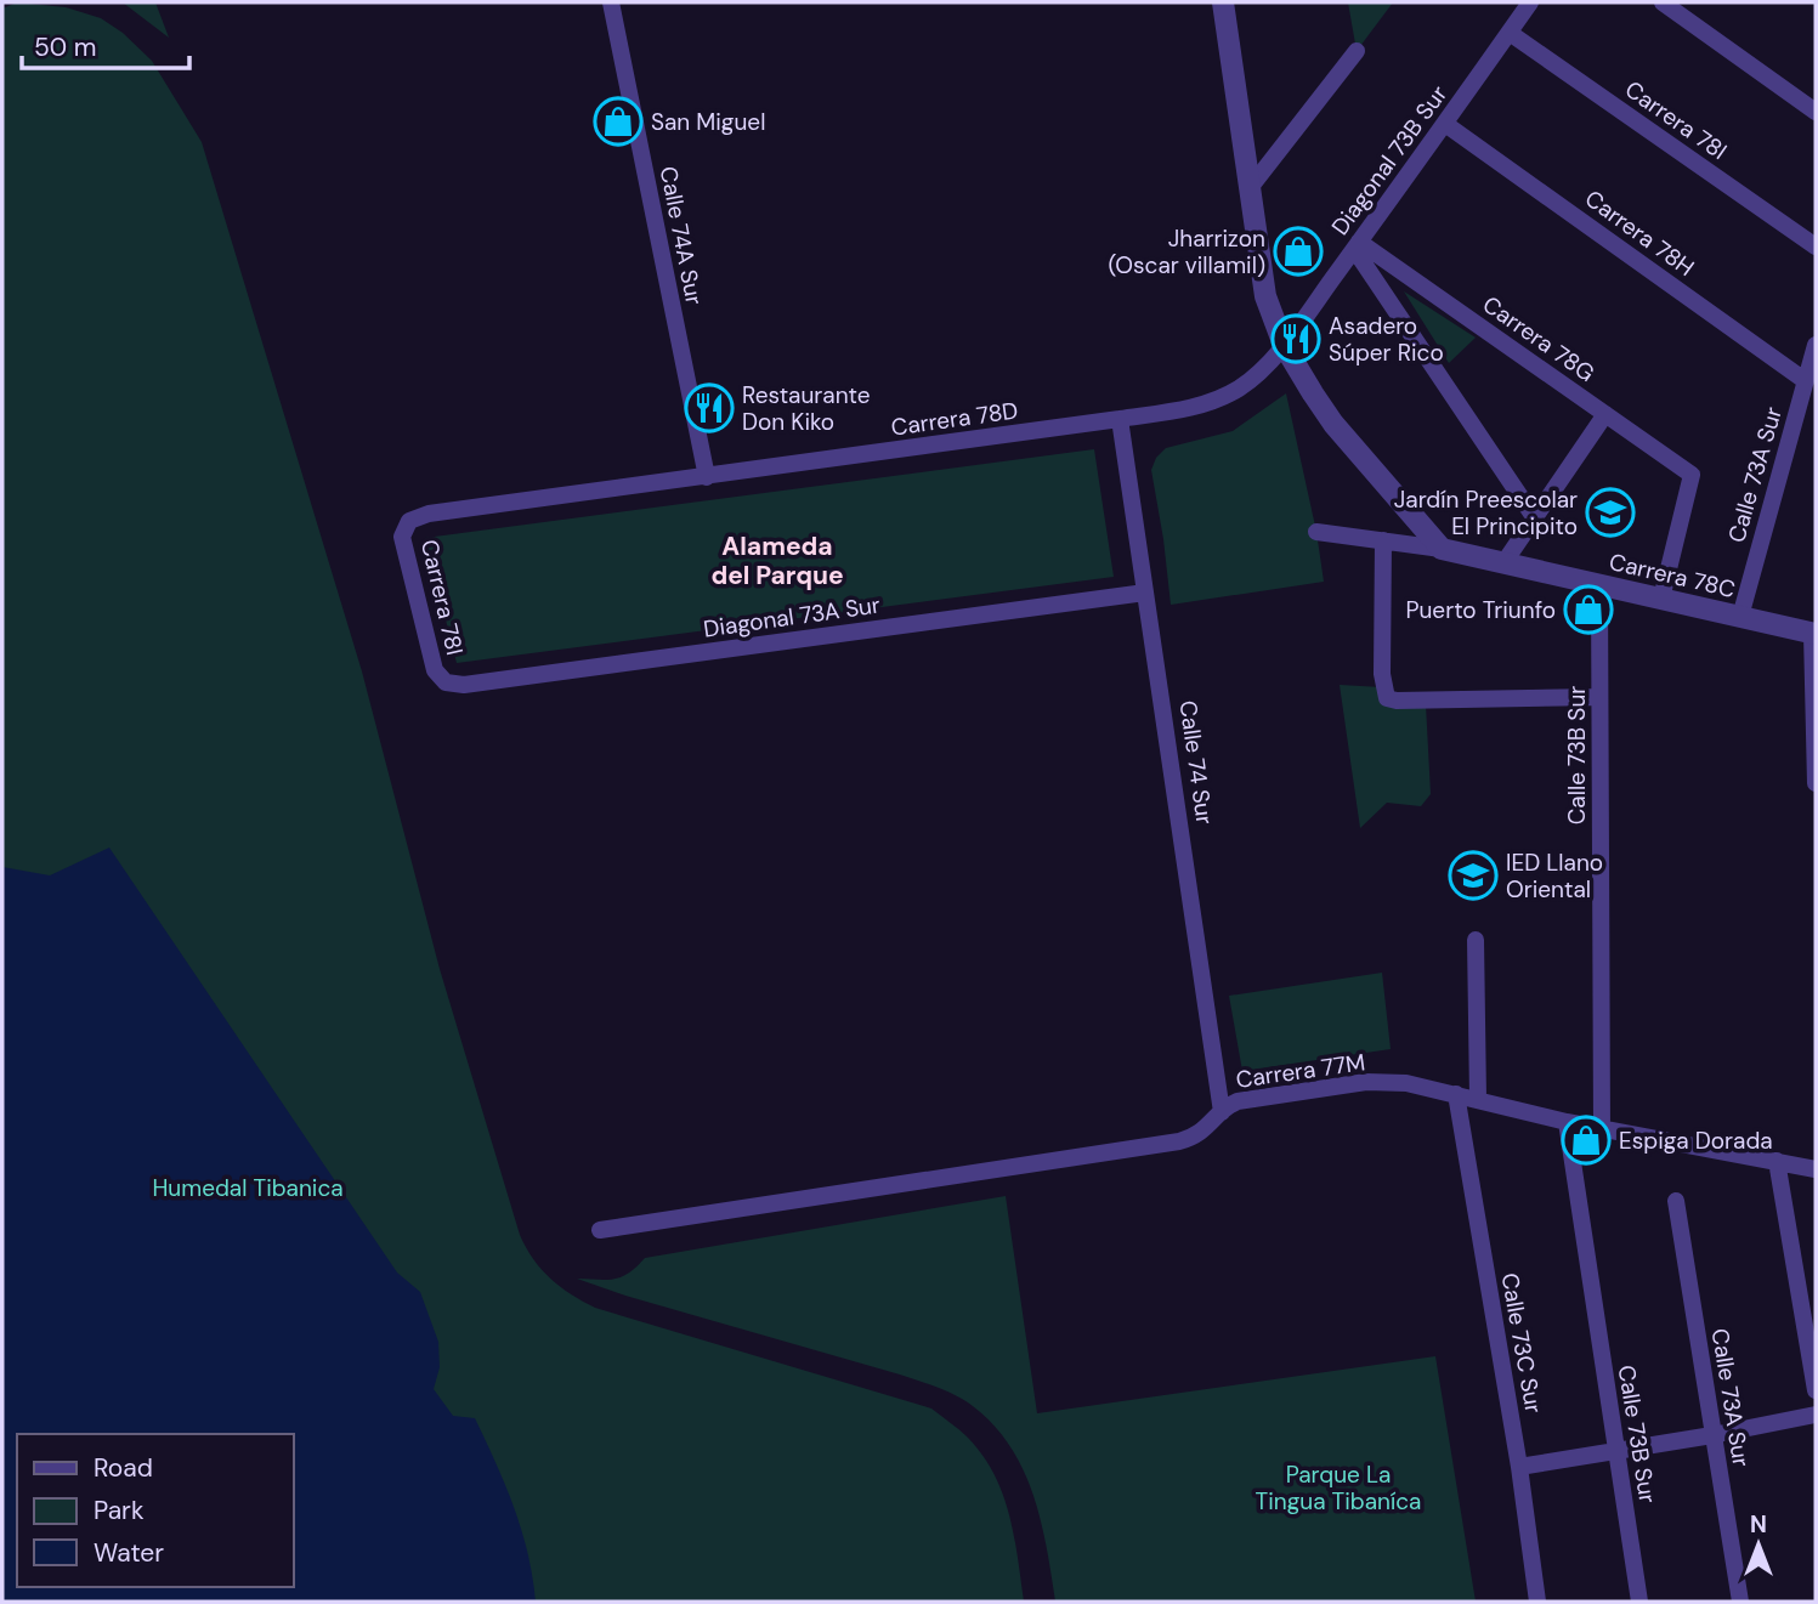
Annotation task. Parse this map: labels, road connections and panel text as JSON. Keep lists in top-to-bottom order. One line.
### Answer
{"streets":{"street":["Carrera 78I","Diagonal 73B Sur","Carrera 78H","Calle 74A Sur","Carrera 78G","Carrera 78D","Calle 73A Sur","Carrera 78C","Diagonal 73A Sur","Calle 73B Sur","Calle 74 Sur","Carrera 77M","Calle 73C Sur"]},"crossings":[["Carrera 78I","Diagonal 73B Sur"],["Carrera 78I","Carrera 78D"],["Carrera 78I","Diagonal 73A Sur"],["Diagonal 73B Sur","Carrera 78H"],["Diagonal 73B Sur","Carrera 78G"],["Diagonal 73B Sur","Carrera 78D"],["Carrera 78H","Calle 73A Sur"],["Calle 74A Sur","Carrera 78D"],["Carrera 78G","Carrera 78C"],["Carrera 78D","Calle 74 Sur"],["Calle 73A Sur","Carrera 78C"],["Carrera 78C","Calle 73B Sur"],["Diagonal 73A Sur","Calle 74 Sur"],["Calle 73B Sur","Carrera 77M"],["Calle 74 Sur","Carrera 77M"],["Carrera 77M","Calle 73C Sur"]],"districts":["Alameda del Parque"],"parks":["Humedal Tibanica","Parque La Tingua Tibaníca"],"places":{"shop":["San Miguel","Jharrizon (Oscar villamil)","Puerto Triunfo","Espiga Dorada"],"restaurant":["Asadero Súper Rico","Restaurante Don Kiko"],"school or university":["Jardín Preescolar El Principito","IED Llano Oriental"]},"legend":["Road","Park","Water"],"scale_bar":"50 m","north":"top"}
